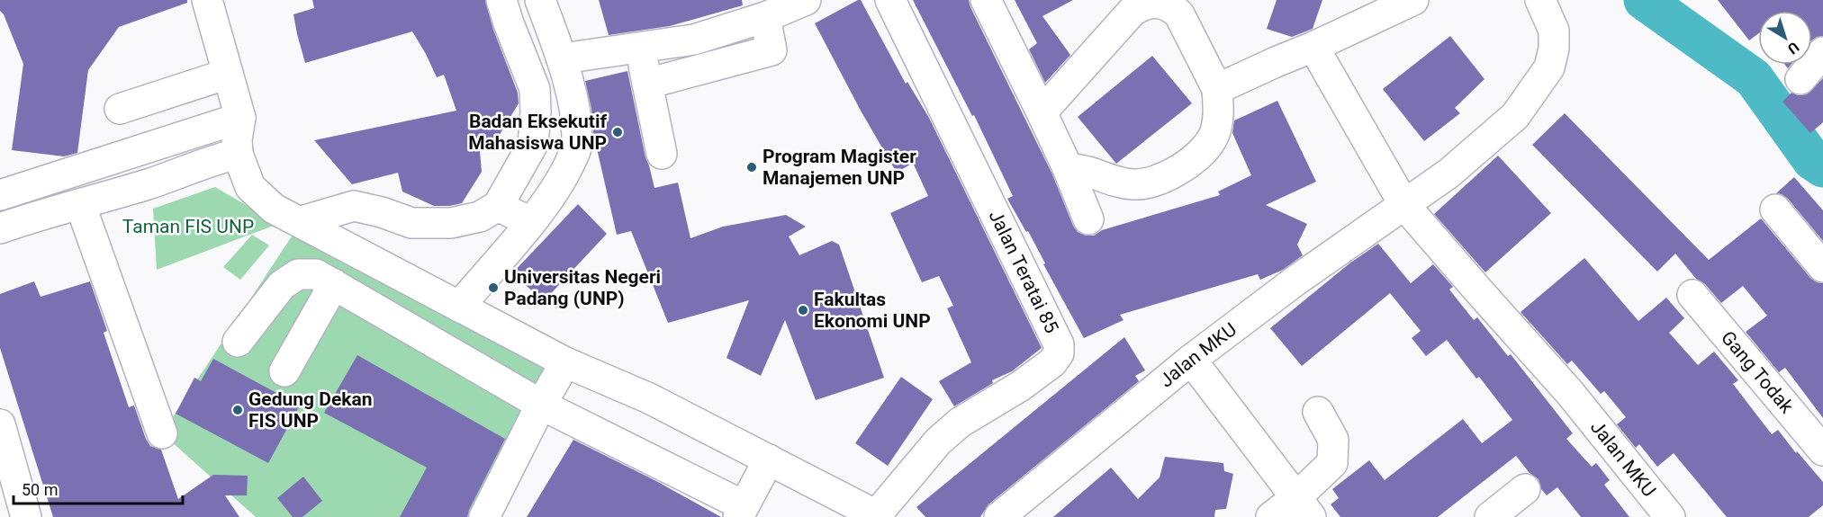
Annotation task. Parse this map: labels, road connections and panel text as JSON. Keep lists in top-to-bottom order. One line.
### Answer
{"streets":{"street":["Jalan Teratai 85","Jalan MKU","Gang Todak"]},"parks":["Taman FIS UNP"],"places":["Badan Eksekutif Mahasiswa UNP","Program Magister Manajemen UNP","Universitas Negeri Padang (UNP)","Fakultas Ekonomi UNP","Gedung Dekan FIS UNP"],"scale_bar":"50 m","north":"bottom right"}
